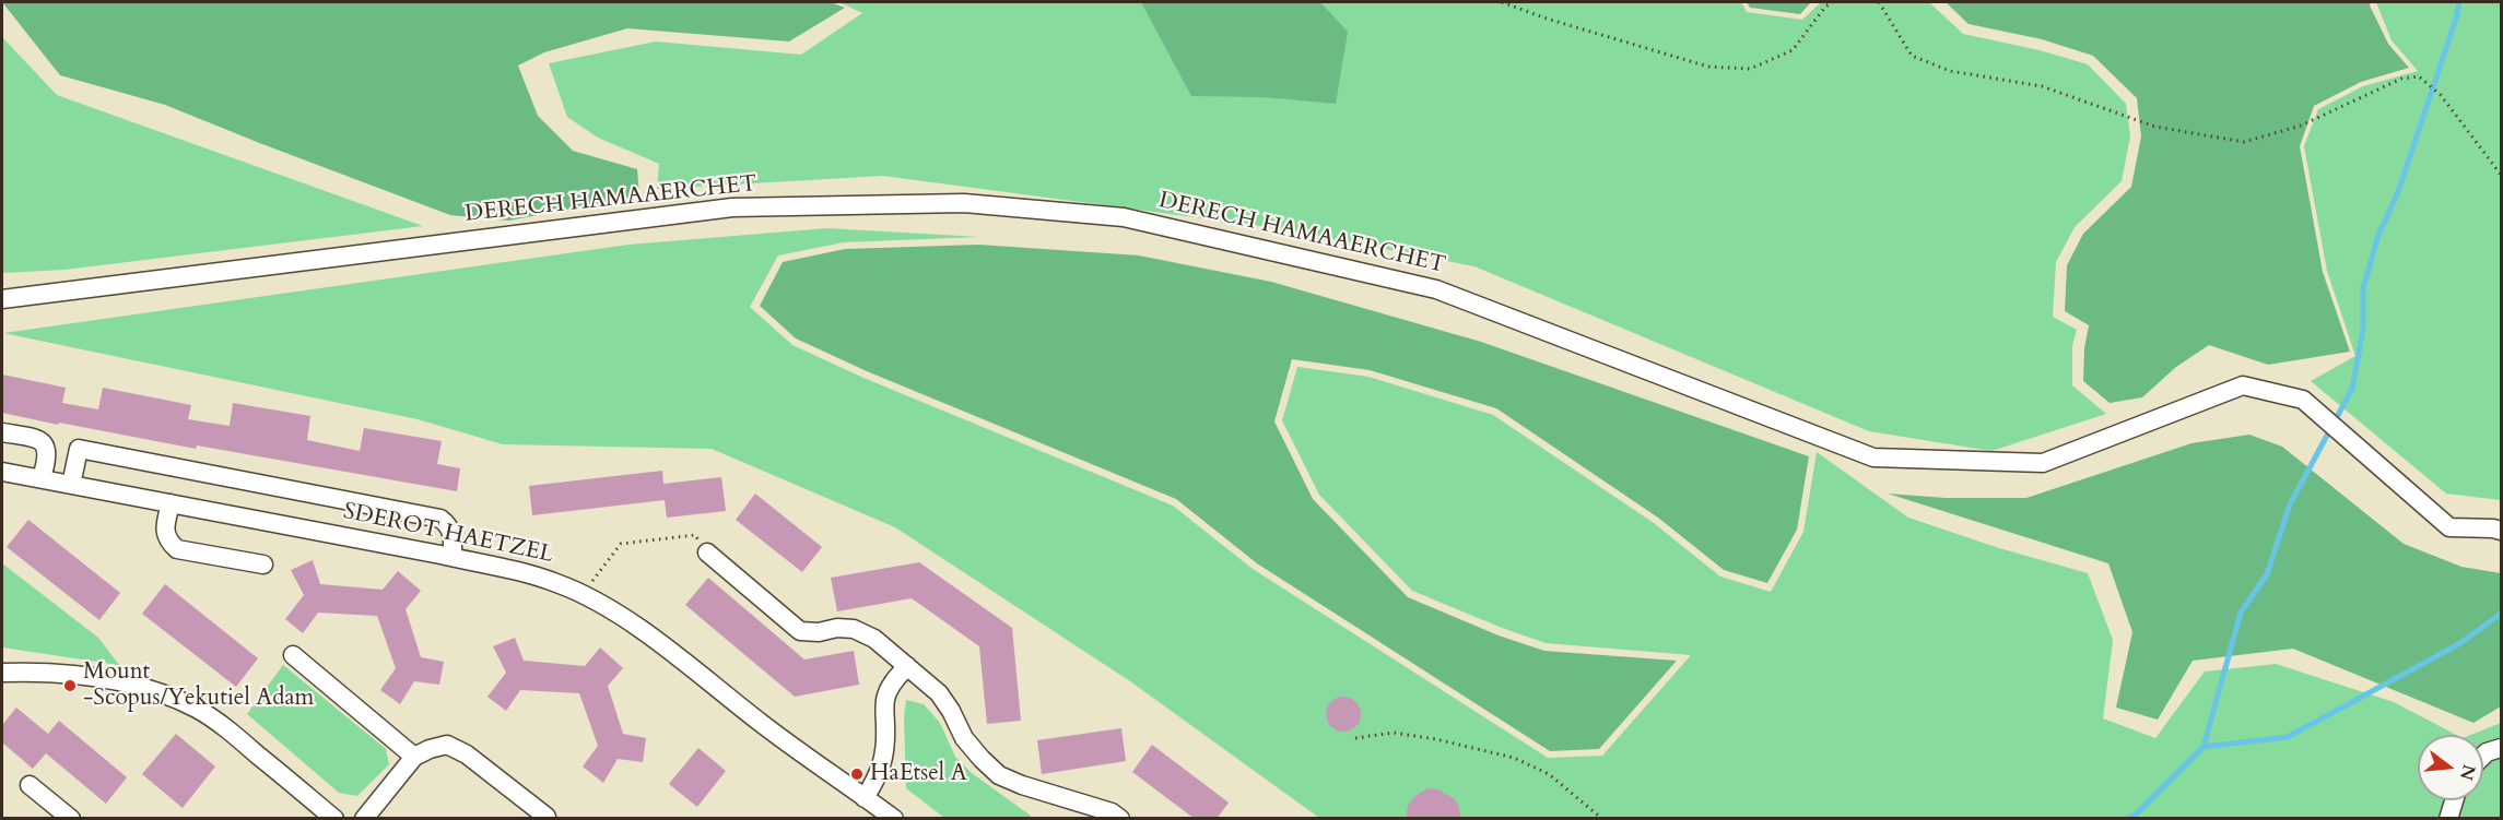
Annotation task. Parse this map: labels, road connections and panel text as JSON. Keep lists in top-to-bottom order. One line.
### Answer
{"streets":{"street":["DERECH HAMAAERCHET","SDEROT HAETZEL"]},"places":["Mount -Scopus/Yekutiel Adam","HaEtsel A"],"north":"right"}
